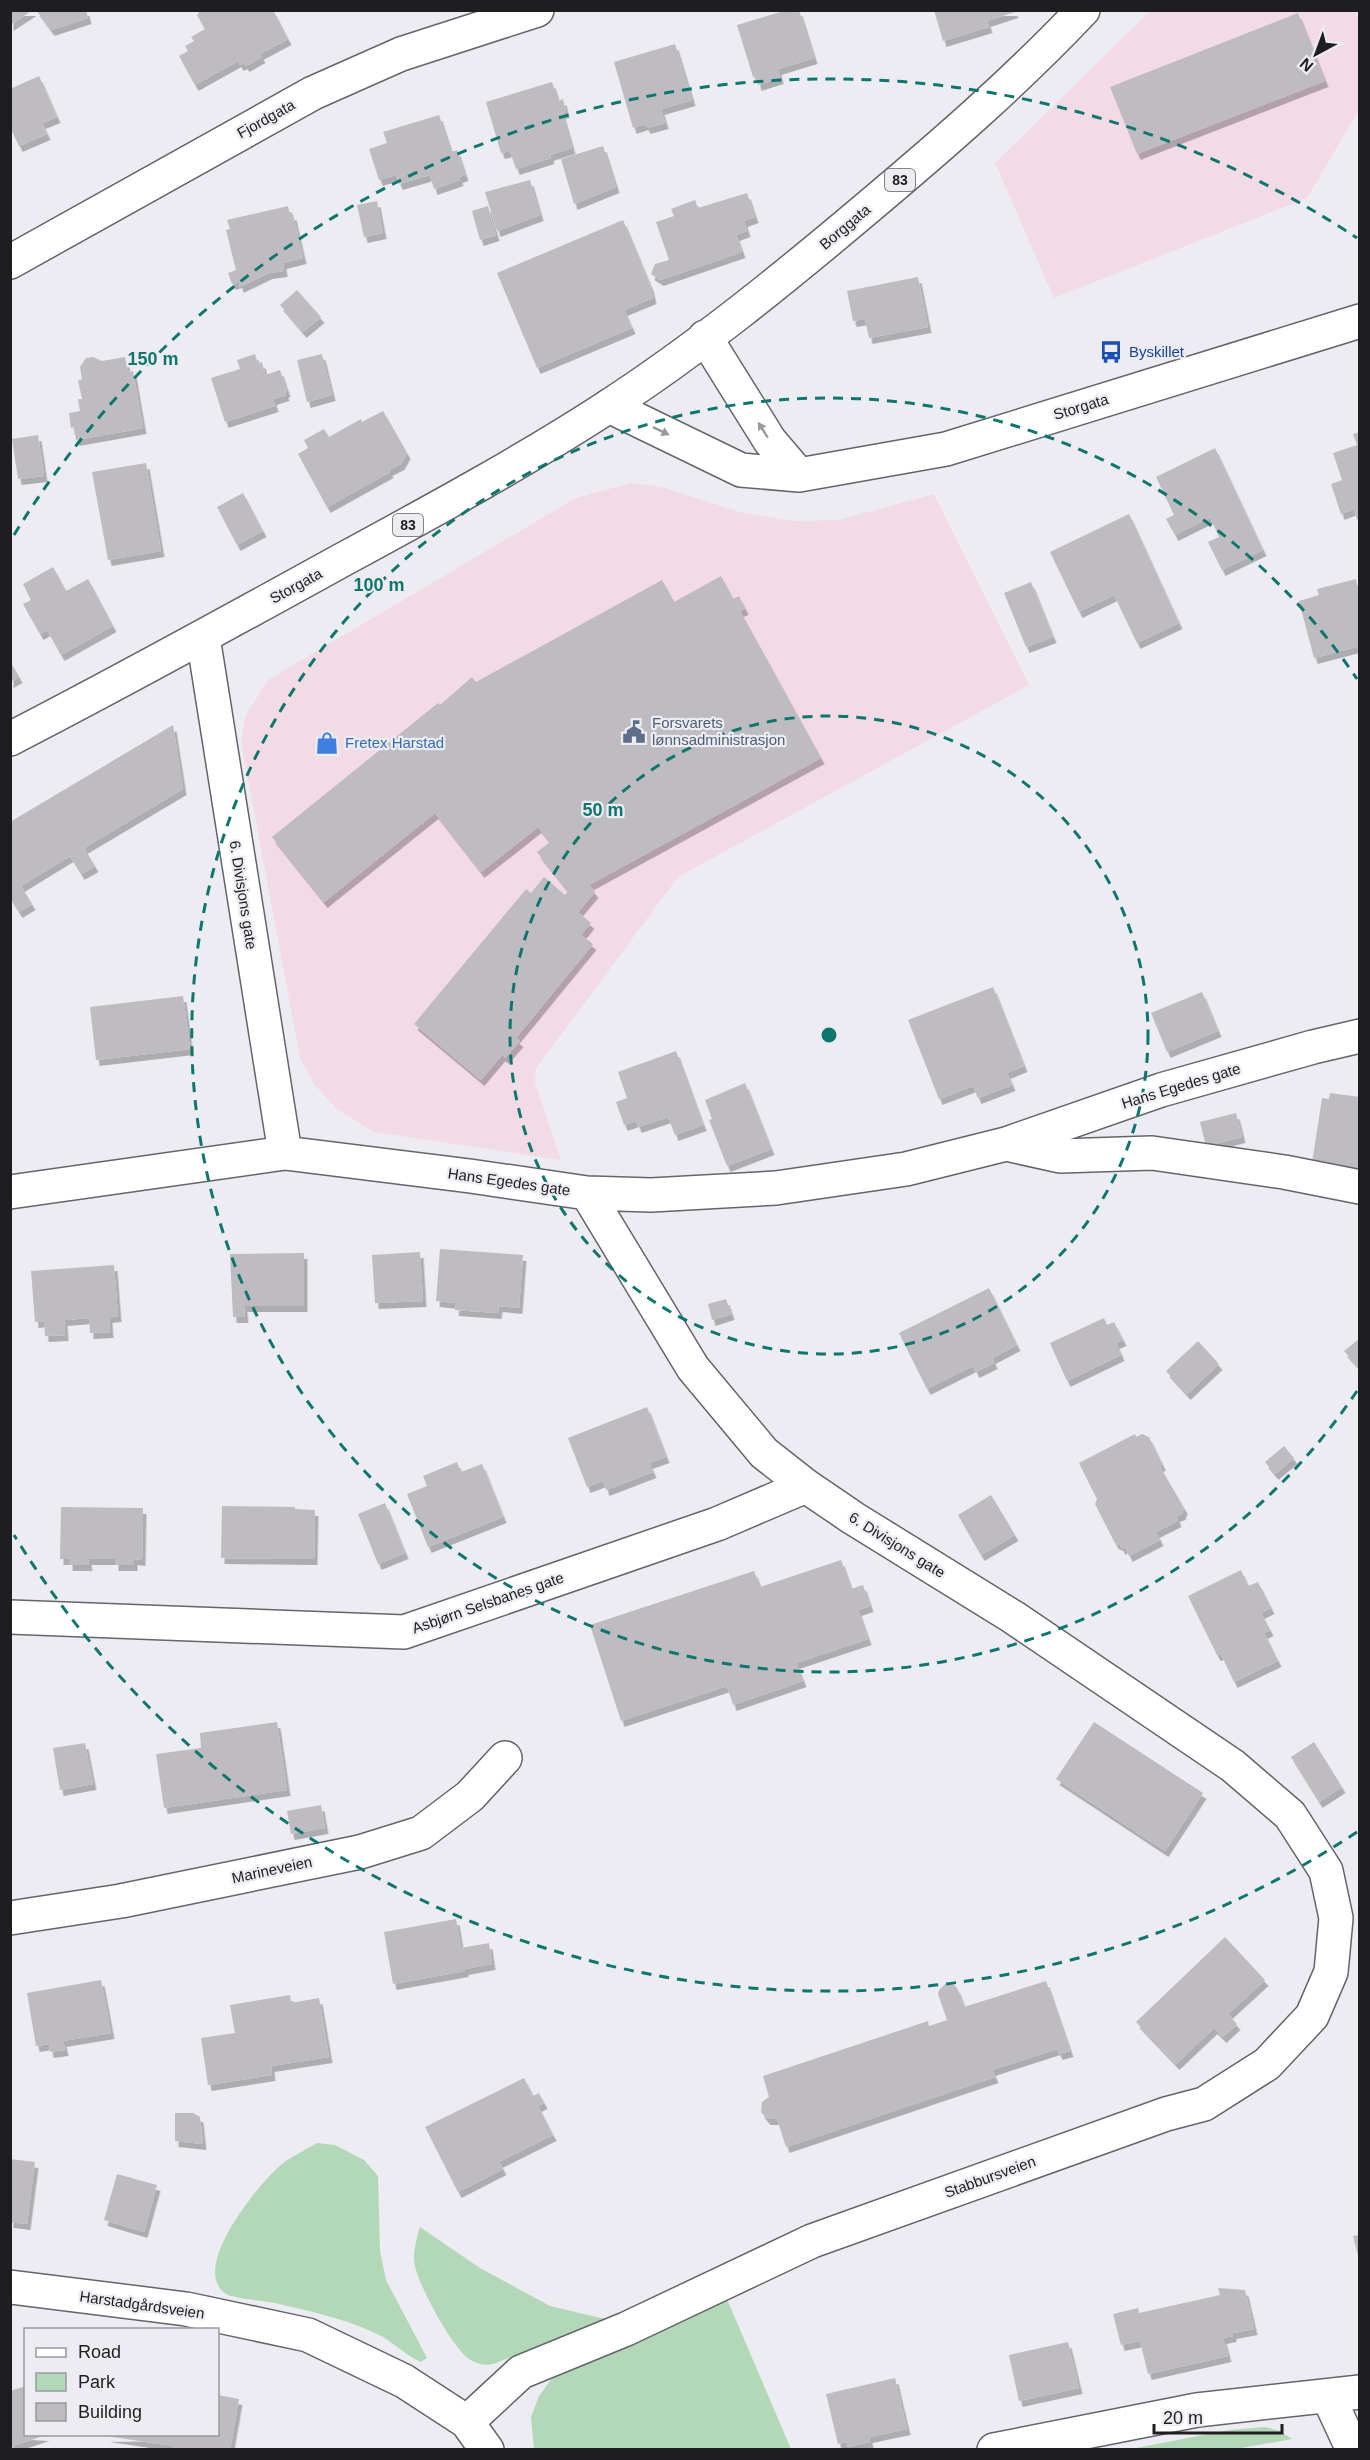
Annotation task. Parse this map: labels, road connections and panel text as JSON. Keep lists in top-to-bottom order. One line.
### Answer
{"streets":{"main road":["Fjordgata","83","Borggata","Storgata","6. Divisjons gate","Hans Egedes gate","Asbjørn Selsbanes gate","Marineveien","Stabbursveien","Harstadgårdsveien"]},"crossings":[["Borggata","Storgata"],["Storgata","6. Divisjons gate"],["6. Divisjons gate","Hans Egedes gate"],["6. Divisjons gate","Asbjørn Selsbanes gate"],["6. Divisjons gate","Stabbursveien"],["Stabbursveien","Harstadgårdsveien"]],"places":{"bus stop":["Byskillet"],"public building":["Forsvarets lønnsadministrasjon"],"shop":["Fretex Harstad"]},"legend":["Road","Park","Building"],"scale_bar":"20 m","north":"bottom left","rings":["150 m","100 m","50 m"]}
